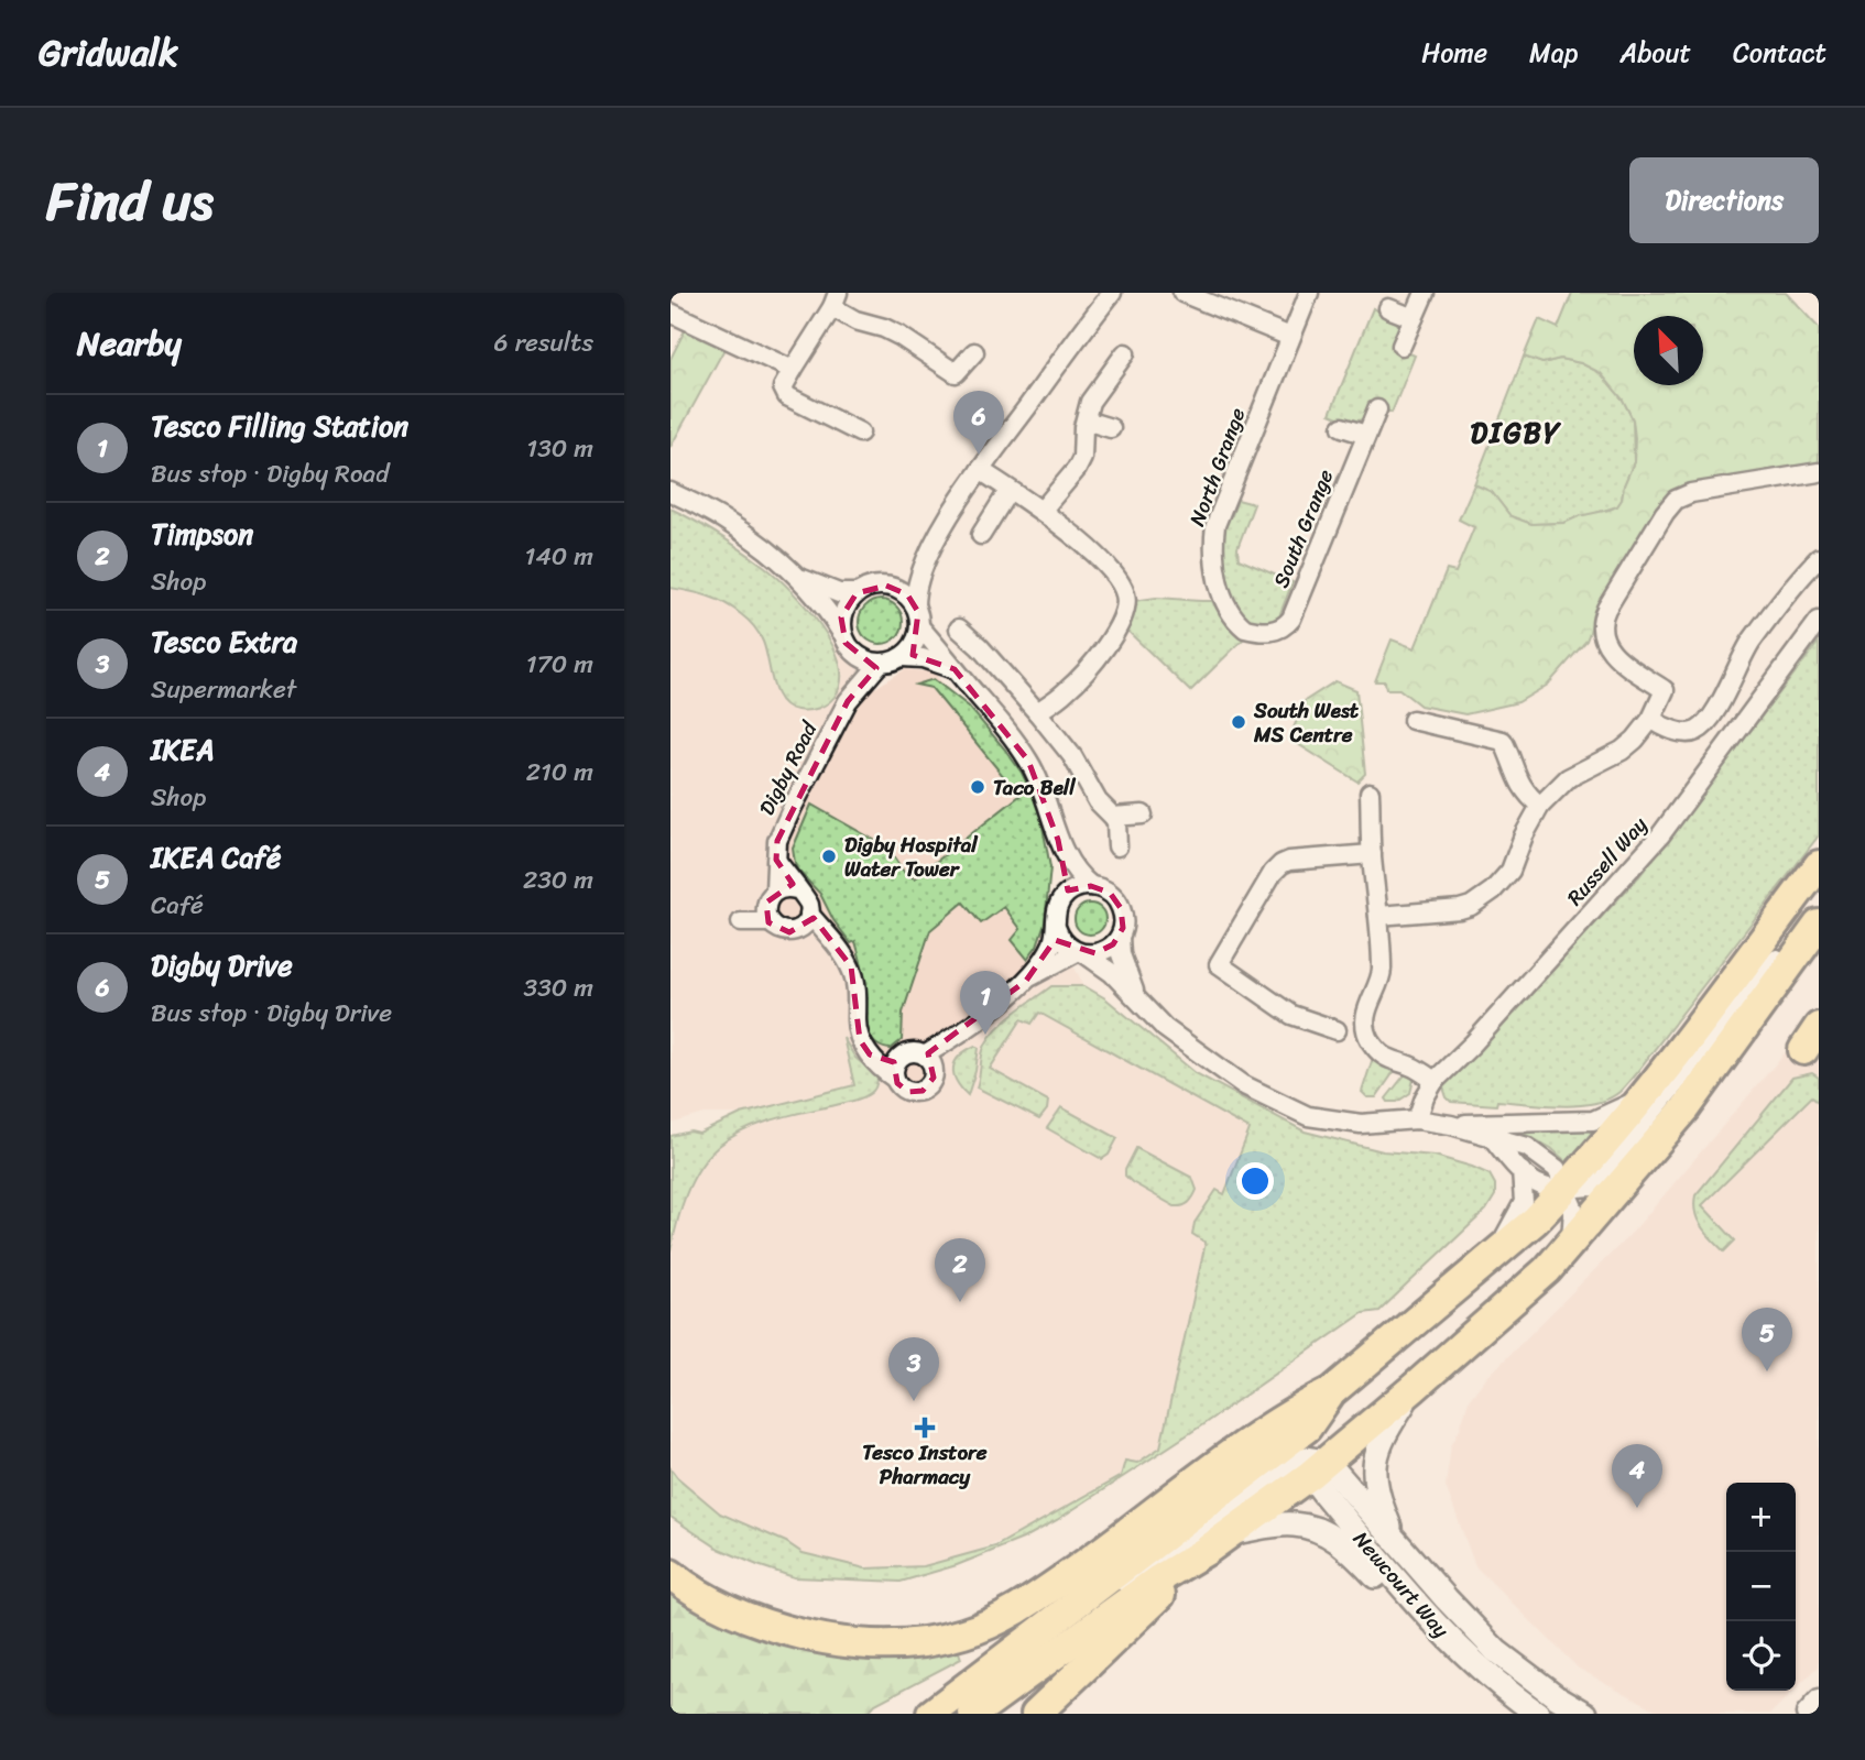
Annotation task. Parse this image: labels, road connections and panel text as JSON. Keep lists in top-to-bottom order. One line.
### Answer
{"streets":{"street":["North Grange","South Grange","Digby Road","Russell Way","Newcourt Way"]},"crossings":[["North Grange","South Grange"]],"districts":["DIGBY"],"places":{"other":["South West MS Centre","Taco Bell","Digby Hospital Water Tower"],"health":["Tesco Instore Pharmacy"]},"north":"top left","page":{"header":"Gridwalk","nav":["Home","Map","About","Contact"],"title":"Find us","buttons":"Directions","heading":["Nearby","6 results"],"pins":["6","1","2","5","3","4"],"list":[{"mark":"1","name":"Tesco Filling Station","note":"Bus stop · Digby Road","value":"130 m"},{"mark":"2","name":"Timpson","note":"Shop","value":"140 m"},{"mark":"3","name":"Tesco Extra","note":"Supermarket","value":"170 m"},{"mark":"4","name":"IKEA","note":"Shop","value":"210 m"},{"mark":"5","name":"IKEA Café","note":"Café","value":"230 m"},{"mark":"6","name":"Digby Drive","note":"Bus stop · Digby Drive","value":"330 m"}],"map_buttons":["+","−"]}}
